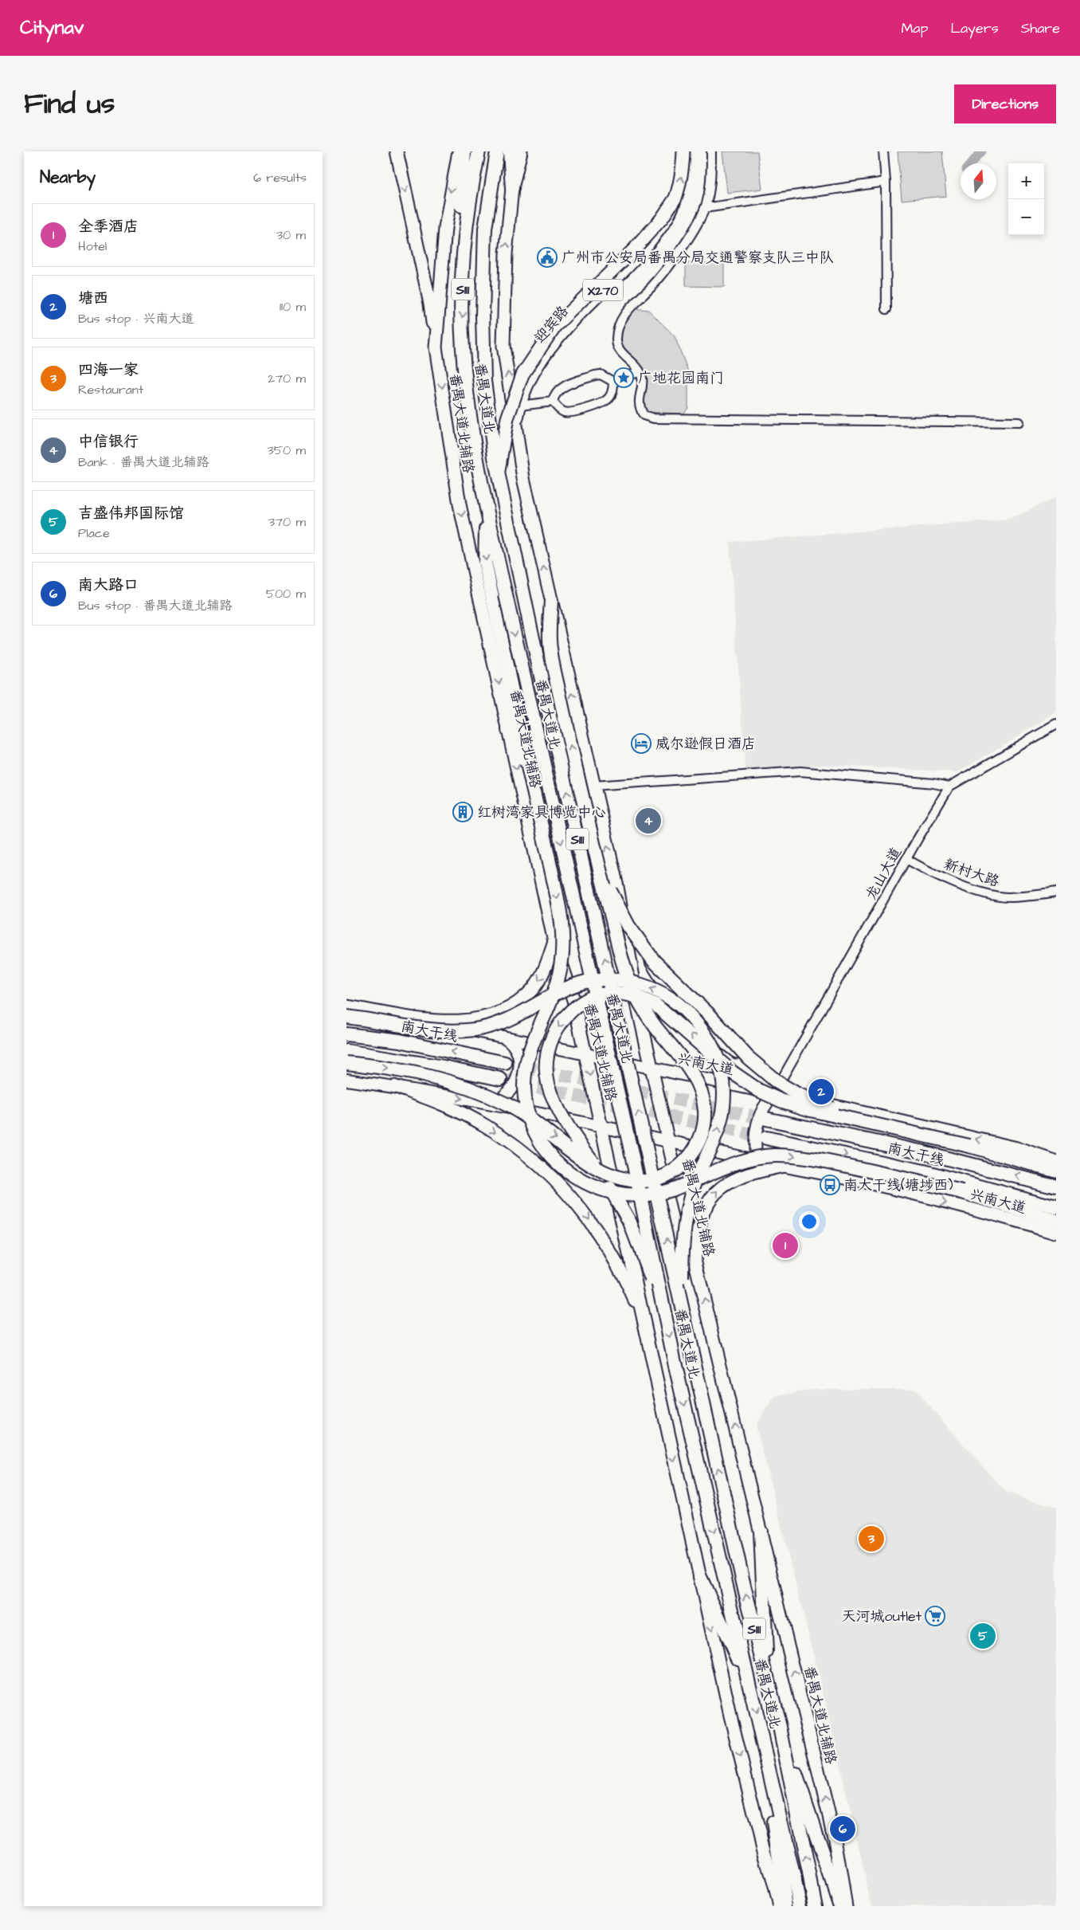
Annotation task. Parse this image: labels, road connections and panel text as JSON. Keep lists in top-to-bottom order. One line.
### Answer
{"streets":{"highway":["S111","番禺大道北","南大干线"],"main road":["X270","迎宾路","番禺大道北辅路","兴南大道","番禺大道北铺路"],"street":["新村大路","龙山大道"]},"crossings":[["番禺大道北辅路","兴南大道"],["番禺大道北辅路","番禺大道北铺路"],["新村大路","龙山大道"],["兴南大道","番禺大道北铺路"]],"places":{"public building":["广州市公安局番禺分局交通警察支队三中队"],"place":["广地花园南门"],"hotel":["威尔逊假日酒店"],"building":["红树湾家具博览中心"],"bus stop":["南大干线(塘埗西)"],"supermarket":["天河城outlet"]},"north":"top","page":{"header":"Citynav","nav":["Map","Layers","Share"],"title":"Find us","buttons":"Directions","heading":["Nearby","6 results"],"map_buttons":["+","−"],"list":[{"mark":"1","name":"全季酒店","note":"Hotel","value":"30 m"},{"mark":"2","name":"塘西","note":"Bus stop · 兴南大道","value":"110 m"},{"mark":"3","name":"四海一家","note":"Restaurant","value":"270 m"},{"mark":"4","name":"中信银行","note":"Bank · 番禺大道北辅路","value":"350 m"},{"mark":"5","name":"吉盛伟邦国际馆","note":"Place","value":"370 m"},{"mark":"6","name":"南大路口","note":"Bus stop · 番禺大道北辅路","value":"500 m"}],"pins":["4","2","1","3","5","6"]}}
